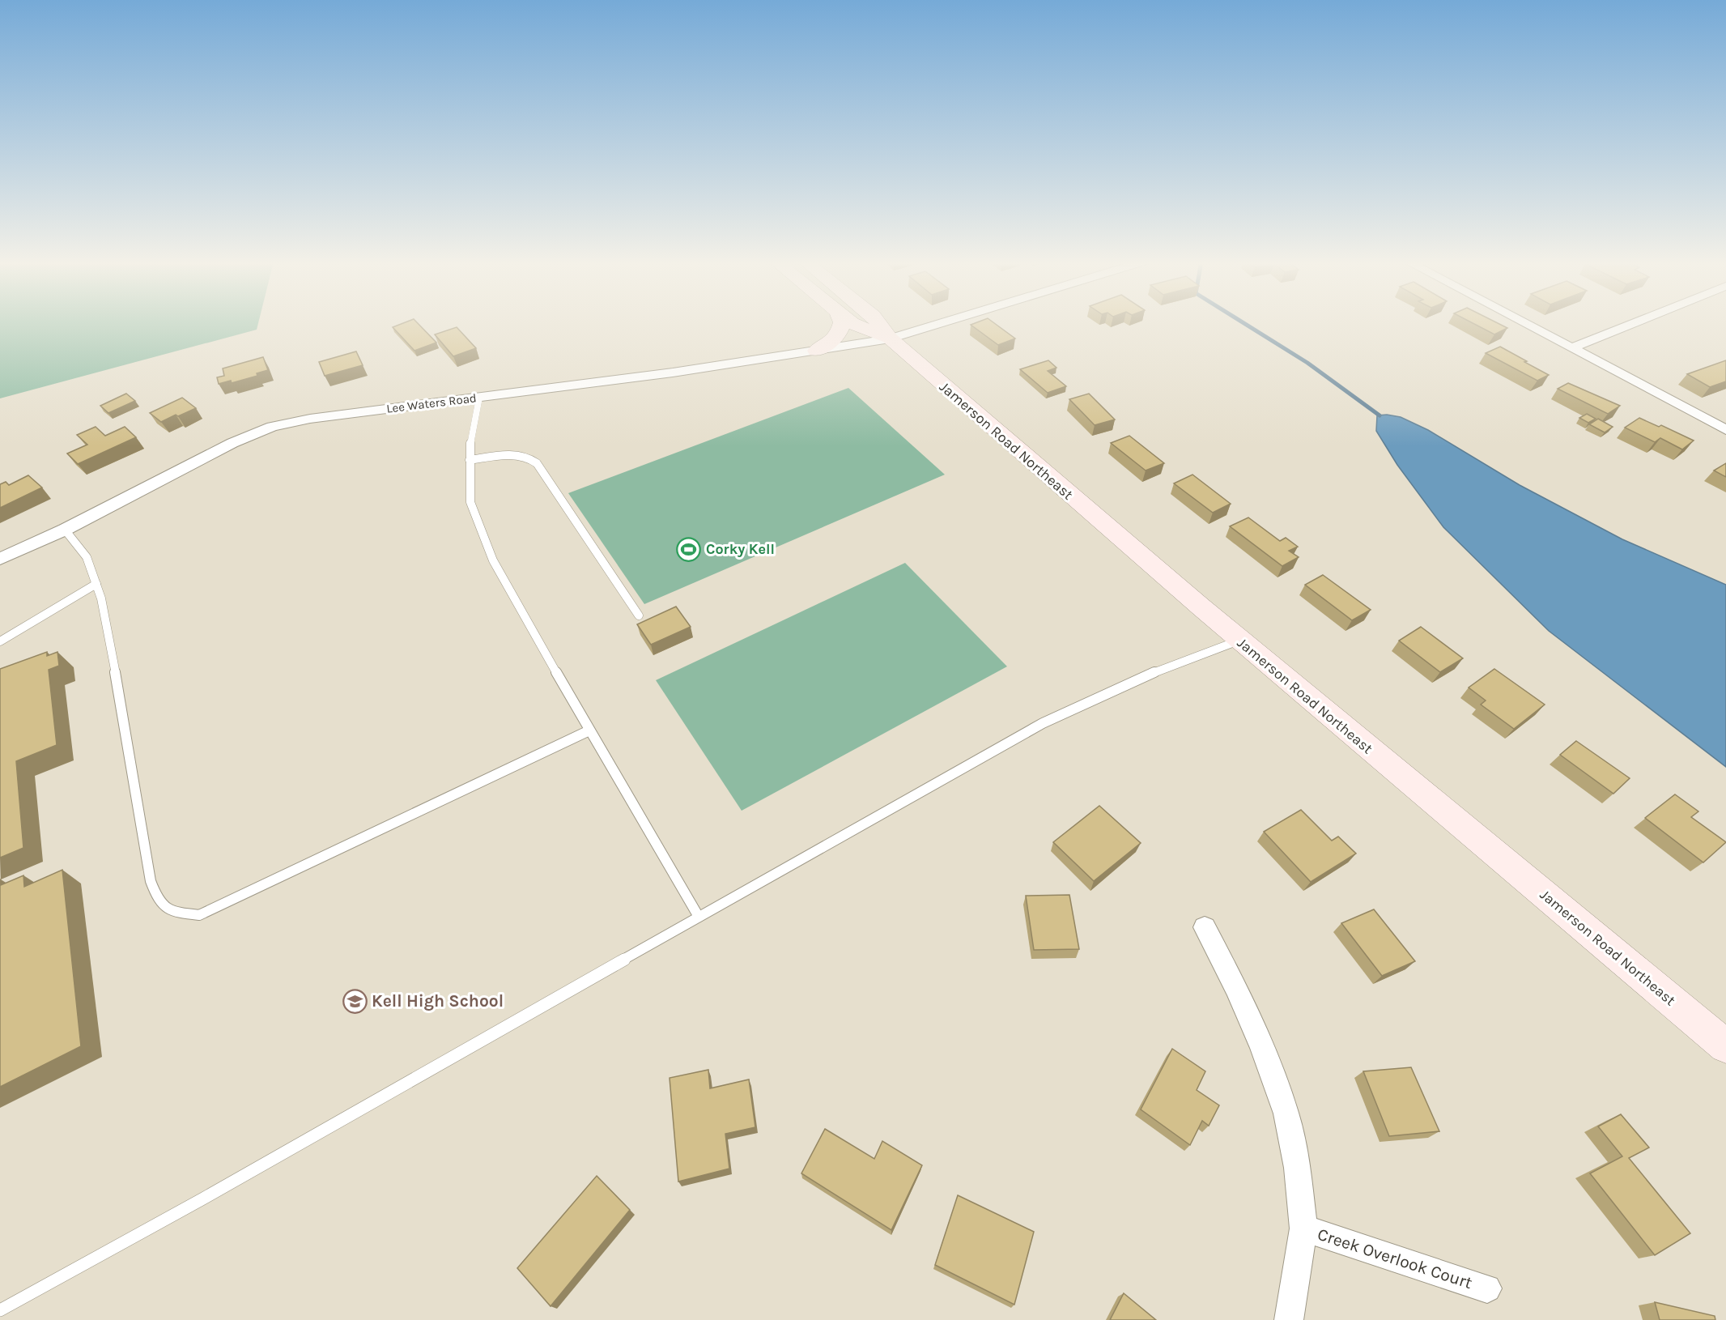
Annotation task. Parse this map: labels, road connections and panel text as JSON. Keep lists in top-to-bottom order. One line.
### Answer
{"streets":{"street":["Lee Waters Road","Jamerson Road Northeast","Creek Overlook Court"]},"crossings":[["Lee Waters Road","Jamerson Road Northeast"]],"places":{"sports":["Corky Kell"],"school or university":["Kell High School"]}}
